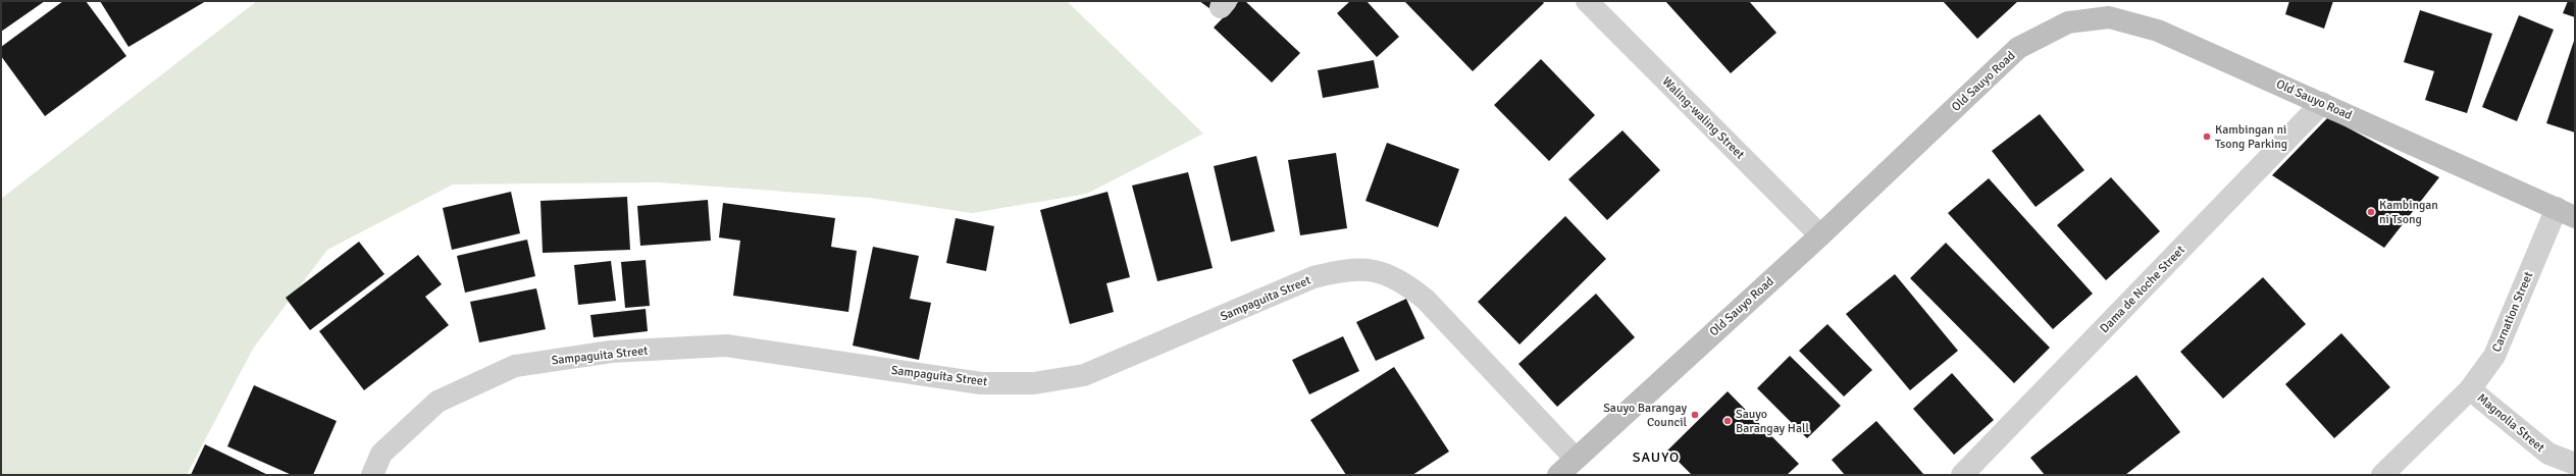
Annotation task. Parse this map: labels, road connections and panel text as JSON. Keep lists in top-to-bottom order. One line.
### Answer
{"streets":{"main road":["Old Sauyo Road"],"street":["Waling-waling Street","Dama de Noche Street","Sampaguita Street","Carnation Street","Magnolia Street"]},"crossings":[["Old Sauyo Road","Waling-waling Street"],["Old Sauyo Road","Dama de Noche Street"],["Old Sauyo Road","Sampaguita Street"],["Old Sauyo Road","Carnation Street"],["Carnation Street","Magnolia Street"]],"districts":["SAUYO"],"places":["Kambingan ni Tsong Parking","Kambingan ni Tsong","Sauyo Barangay Council","Sauyo Barangay Hall"]}
